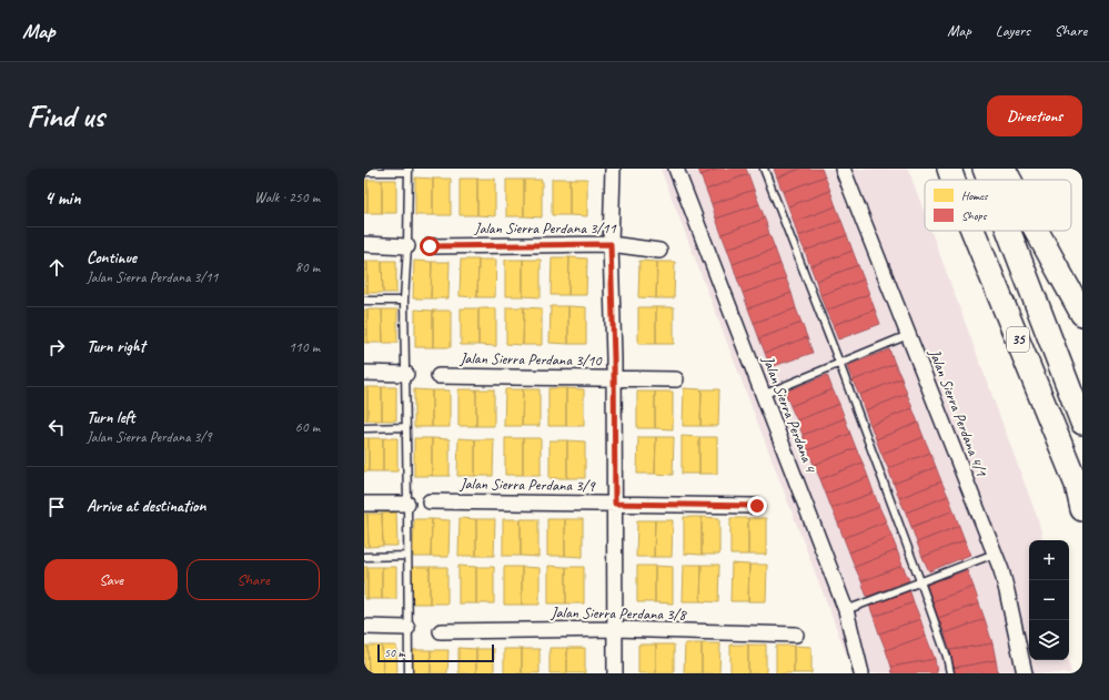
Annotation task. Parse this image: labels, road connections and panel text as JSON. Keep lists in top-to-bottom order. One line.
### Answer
{"streets":{"highway":["35"],"street":["Jalan Sierra Perdana 3/11","Jalan Sierra Perdana 3/10","Jalan Sierra Perdana 4/1","Jalan Sierra Perdana 4","Jalan Sierra Perdana 3/9","Jalan Sierra Perdana 3/8"]},"legend":["Homes","Shops"],"scale_bar":"50 m","page":{"header":"Map","nav":["Map","Layers","Share"],"buttons":["Directions",["Save","Share"]],"title":"Find us","heading":["4 min","Walk · 250 m"],"list":[["Continue","Jalan Sierra Perdana 3/11","80 m"],["Turn right","110 m"],["Turn left","Jalan Sierra Perdana 3/9","60 m"],"Arrive at destination"],"map_buttons":["+","−"],"scale":"50 m"}}
